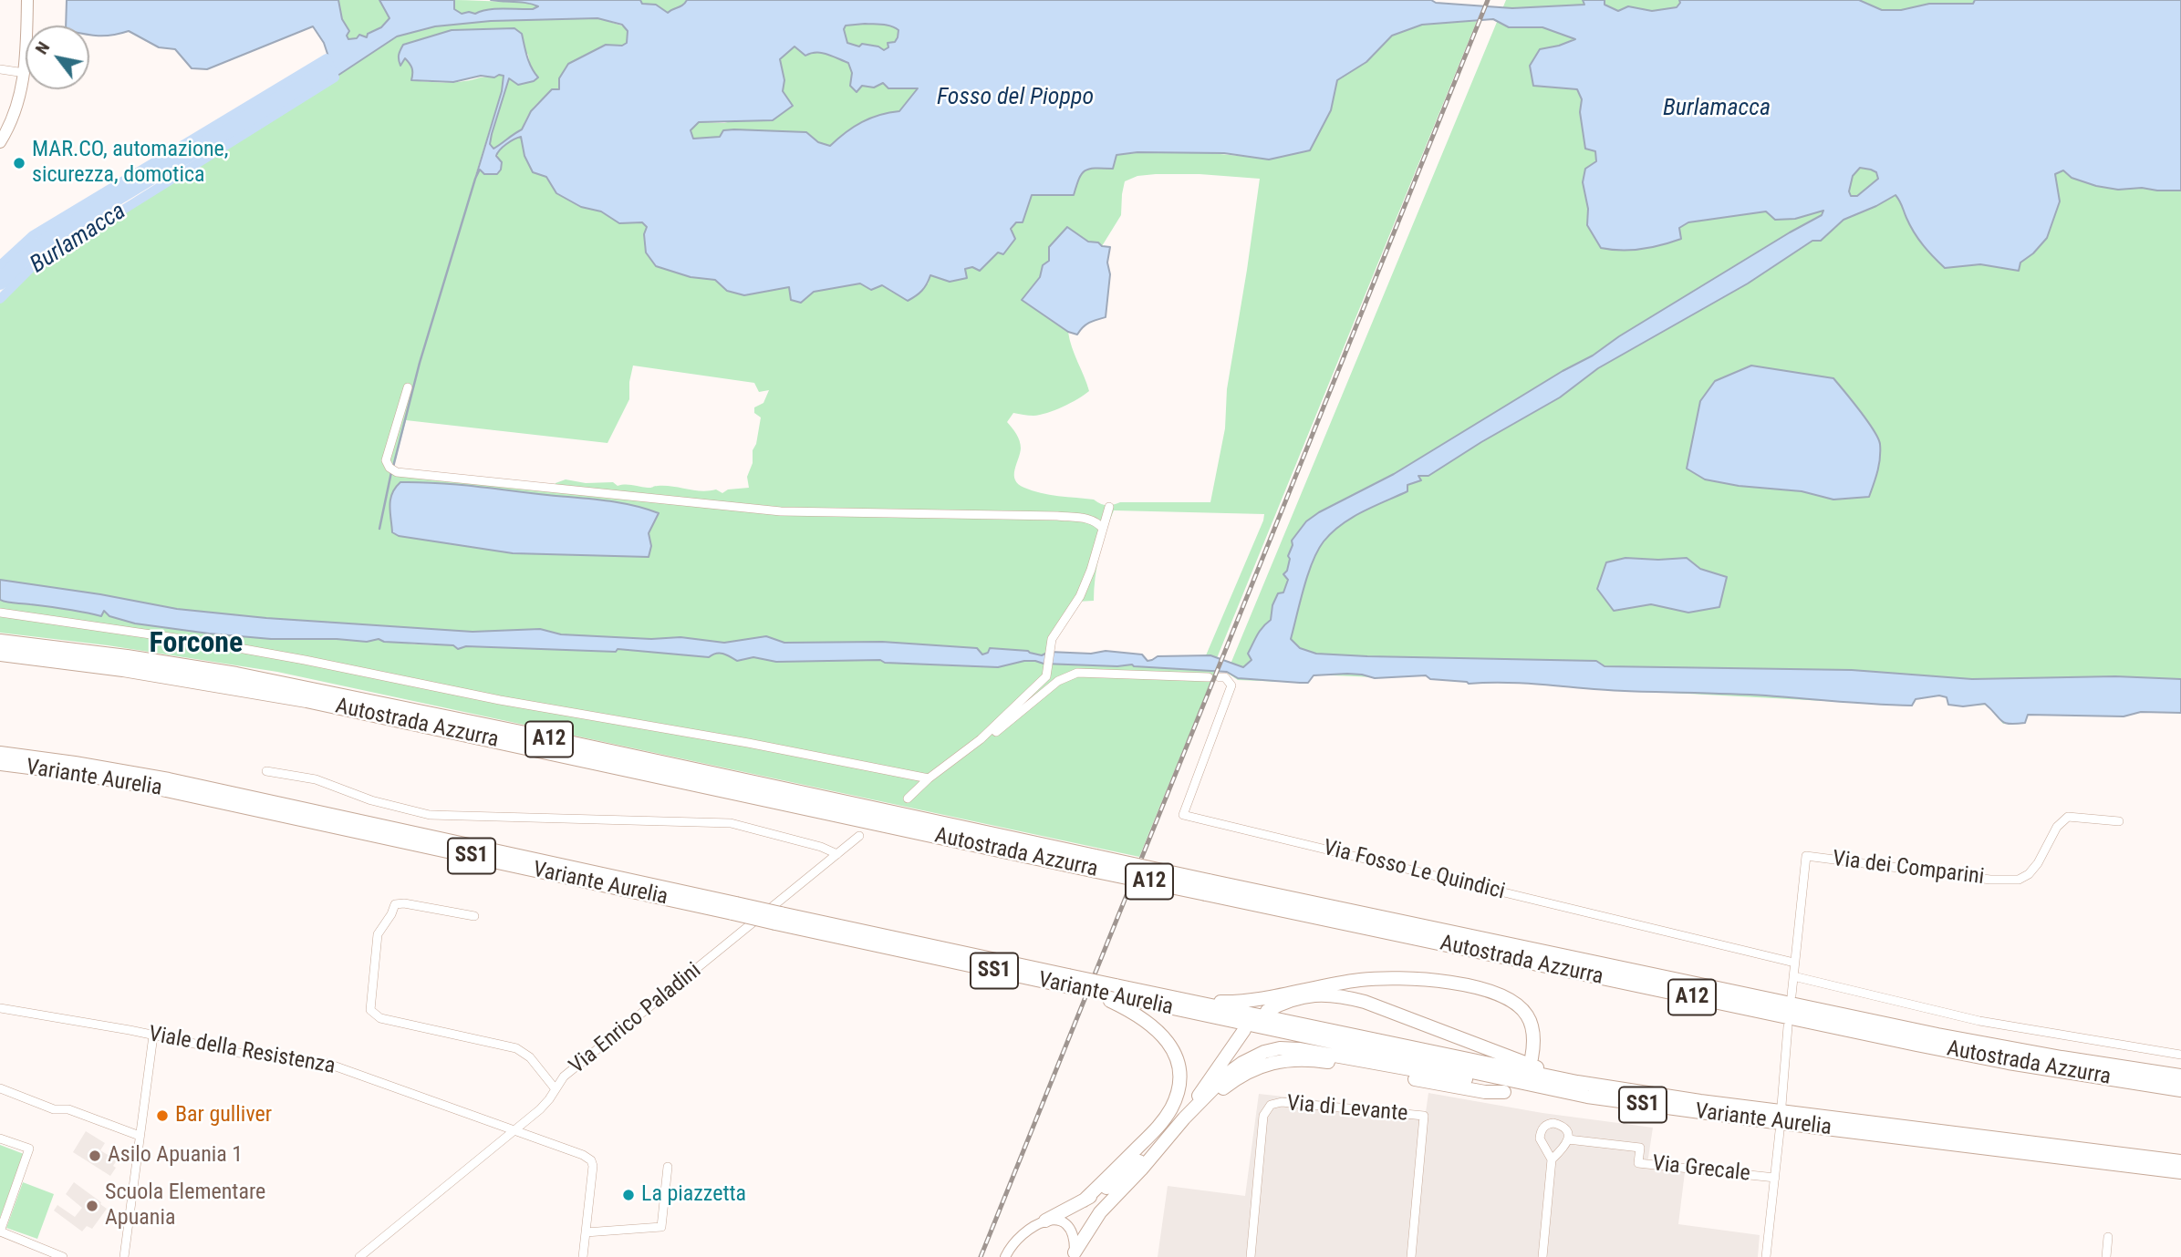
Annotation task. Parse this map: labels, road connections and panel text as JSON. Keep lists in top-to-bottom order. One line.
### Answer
{"streets":{"highway":["Autostrada Azzurra","A12","Variante Aurelia","SS1"],"street":["Via dei Comparini","Via Fosso Le Quindici","Via Enrico Paladini","Viale della Resistenza","Via di Levante","Via Grecale"]},"crossings":[["Via dei Comparini","Via Fosso Le Quindici"],["Via Enrico Paladini","Viale della Resistenza"]],"districts":["Forcone"],"water":["Fosso del Pioppo","Burlamacca"],"places":["MAR.CO, automazione, sicurezza, domotica","Bar gulliver","Asilo Apuania 1","La piazzetta","Scuola Elementare Apuania"],"north":"top left"}
